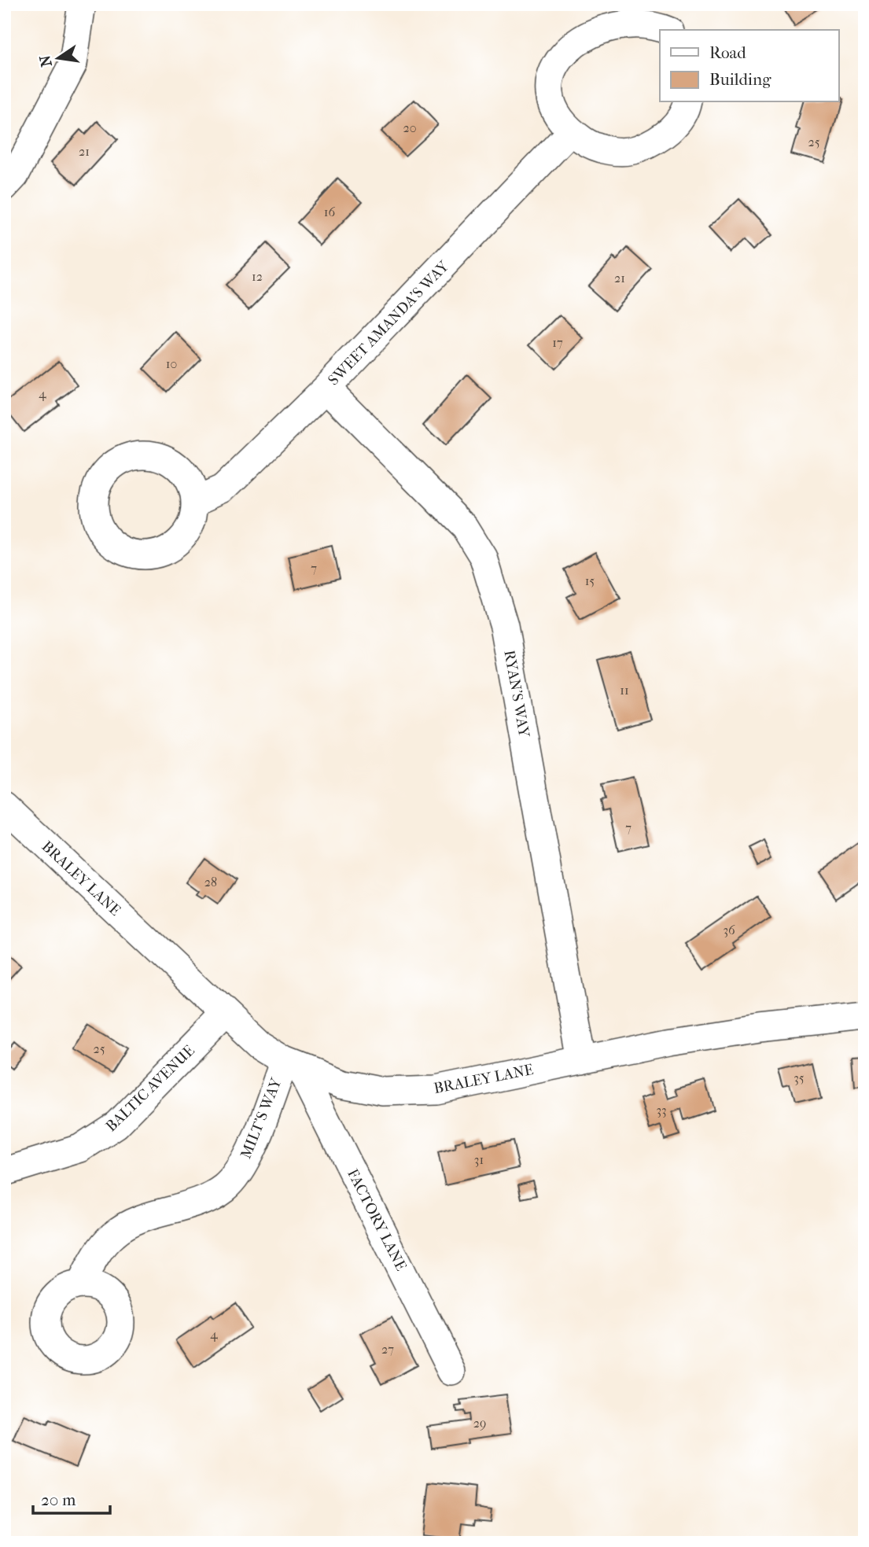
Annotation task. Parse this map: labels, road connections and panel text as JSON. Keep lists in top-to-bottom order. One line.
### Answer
{"streets":{"street":["SWEET AMANDA'S WAY","RYAN'S WAY","BRALEY LANE","BALTIC AVENUE","MILT'S WAY","FACTORY LANE"]},"crossings":[["SWEET AMANDA'S WAY","RYAN'S WAY"],["RYAN'S WAY","BRALEY LANE"],["BRALEY LANE","BALTIC AVENUE"],["BRALEY LANE","MILT'S WAY"],["BRALEY LANE","FACTORY LANE"],["MILT'S WAY","FACTORY LANE"]],"house_numbers":["20","25","21","16","12","21","17","10","4","7","15","11","7","28","36","25","35","33","31","4","27","29"],"legend":["Road","Building"],"scale_bar":"20 m","north":"left"}
